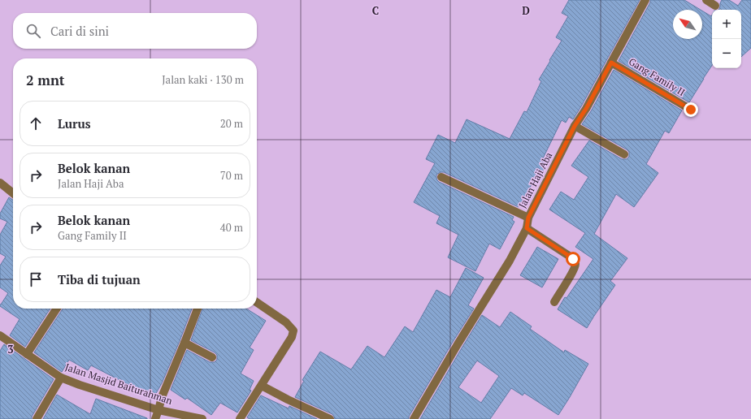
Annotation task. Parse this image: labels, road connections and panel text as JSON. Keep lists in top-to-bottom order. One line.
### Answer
{"streets":{"street":["Gang Family II","Jalan Haji Aba","Jalan Masjid Baiturahman"]},"crossings":[["Gang Family II","Jalan Haji Aba"]],"north":"top left","page":{"map_buttons":["+","−"],"search":"Cari di sini","heading":["2 mnt","Jalan kaki · 130 m"],"list":[["Lurus","20 m"],["Belok kanan","Jalan Haji Aba","70 m"],["Belok kanan","Gang Family II","40 m"],"Tiba di tujuan"]},"grid":{"columns":["C","D"],"rows":["3"]}}
